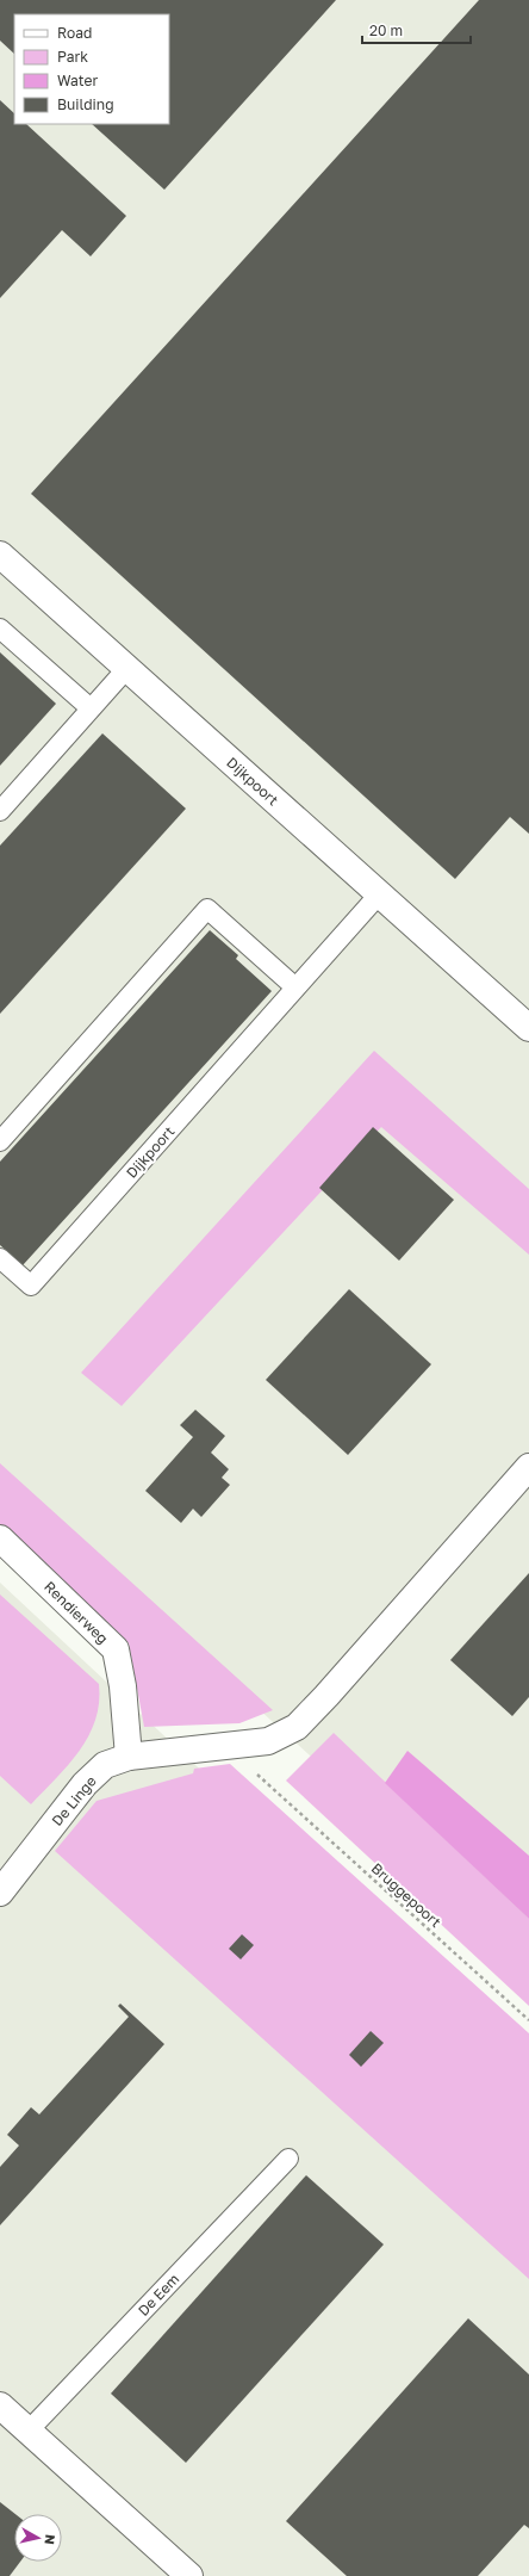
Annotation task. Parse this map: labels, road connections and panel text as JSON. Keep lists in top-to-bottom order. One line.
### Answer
{"streets":{"street":["Dijkpoort","Rendierweg","De Linge"],"lane":["De Eem"],"path":["Bruggepoort"]},"crossings":[["Rendierweg","De Linge"]],"legend":["Road","Park","Water","Building"],"scale_bar":"20 m","north":"right"}
